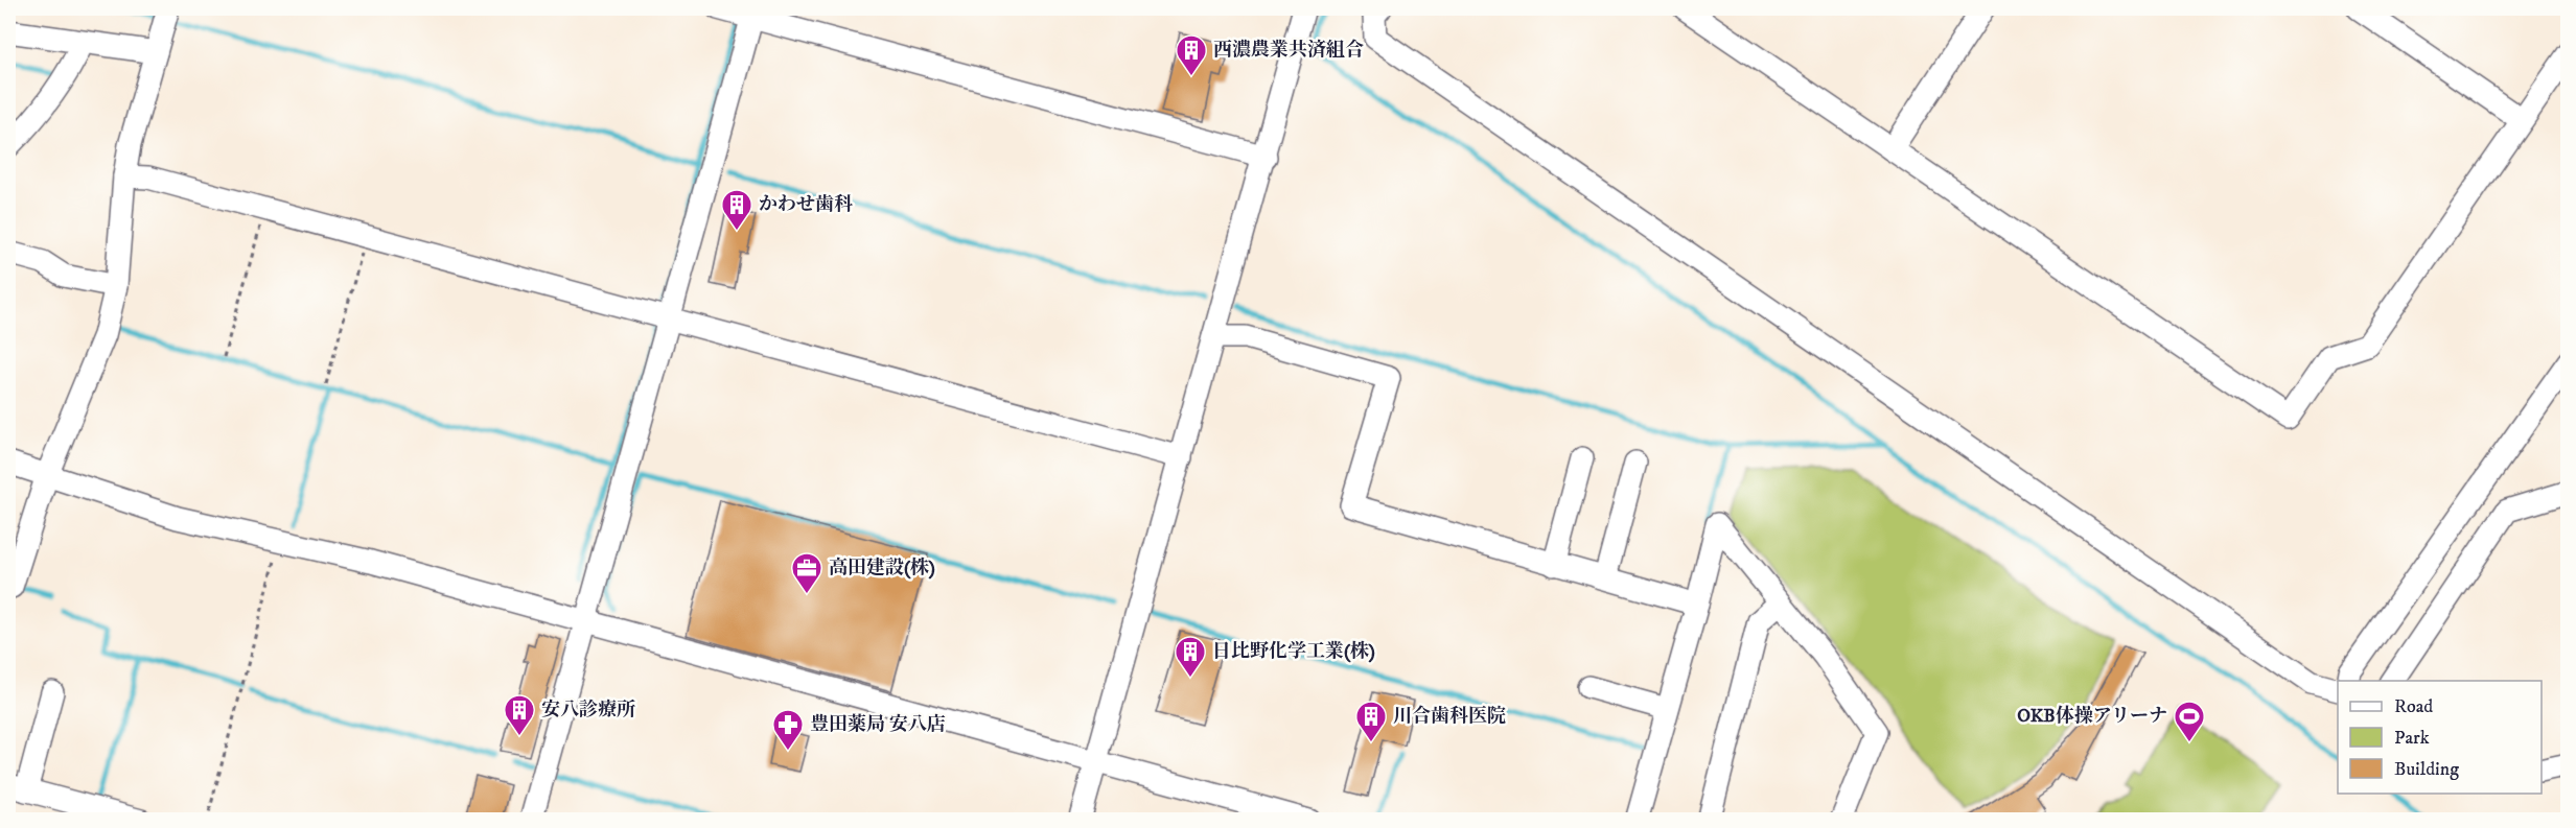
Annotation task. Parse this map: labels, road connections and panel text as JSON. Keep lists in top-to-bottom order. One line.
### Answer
{"places":{"building":["西濃農業共済組合","かわせ歯科","日比野化学工業(株)","安八診療所","川合歯科医院"],"office":["高田建設(株)"],"sports":["OKB体操アリーナ"],"pharmacy":["豊田薬局 安八店"]},"legend":["Road","Park","Building"]}
